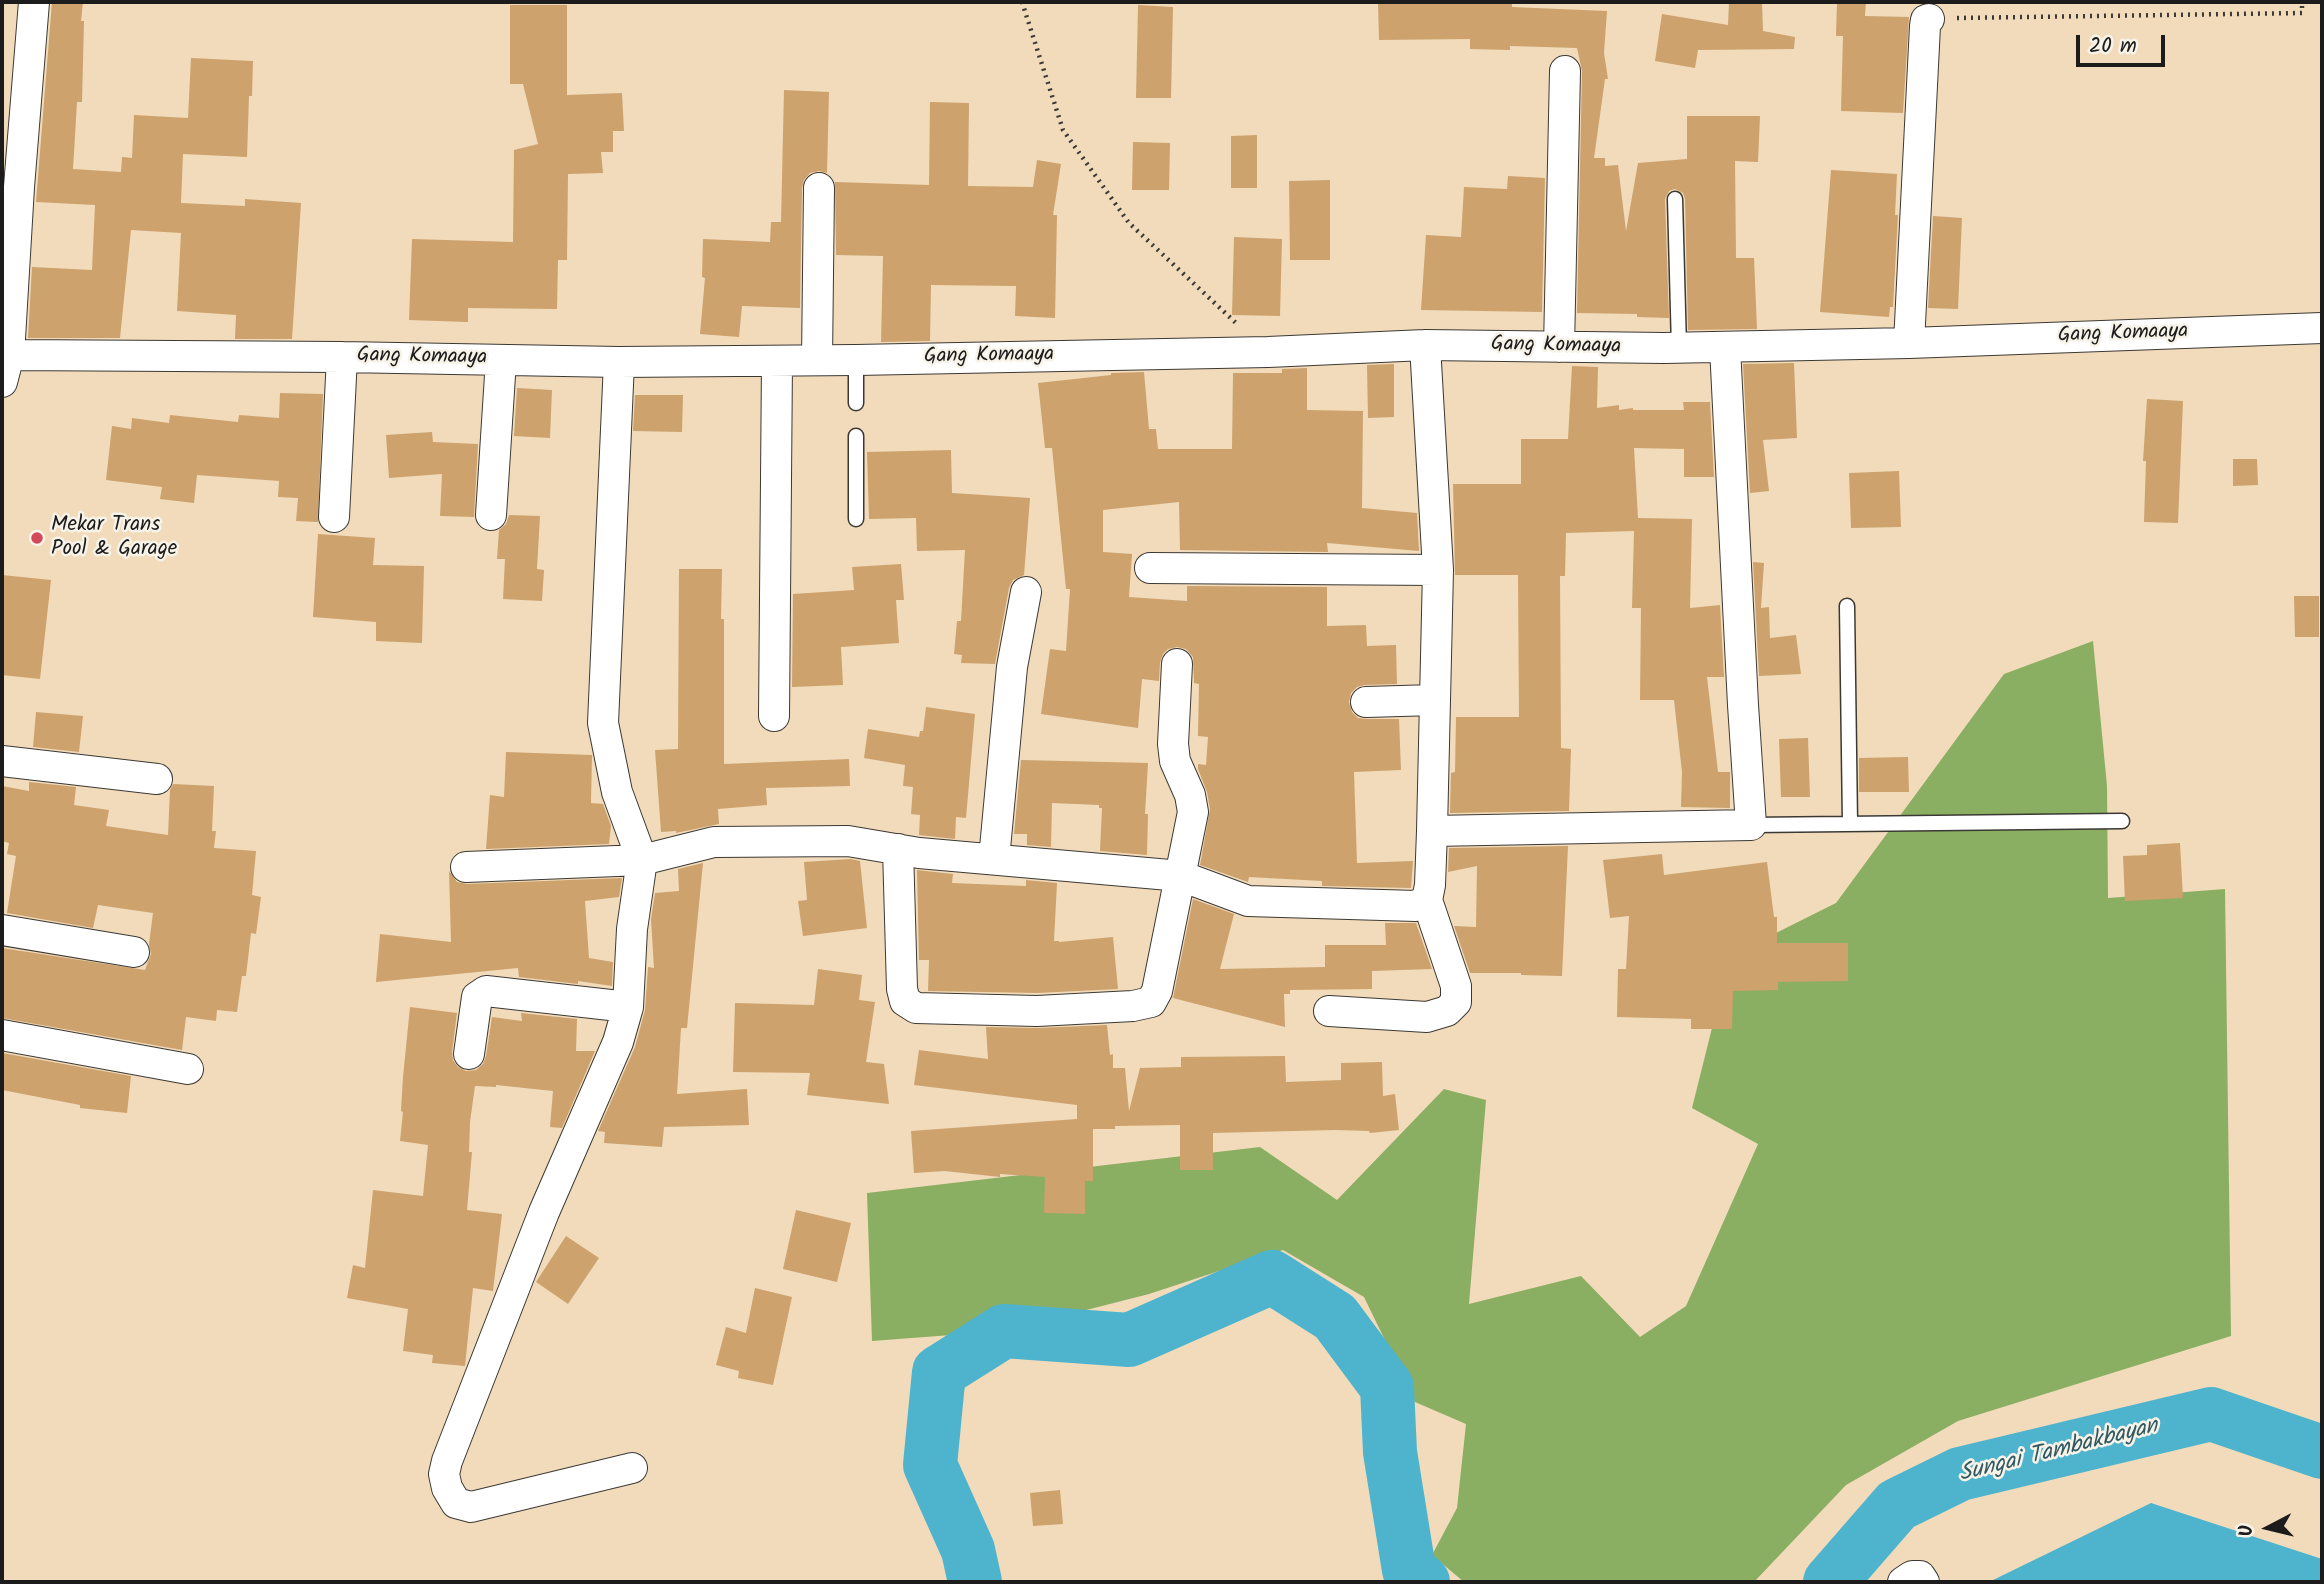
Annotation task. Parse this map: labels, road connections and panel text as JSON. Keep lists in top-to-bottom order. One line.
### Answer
{"streets":{"street":["Gang Komaaya"]},"water":["Sungai Tambakbayan"],"places":["Mekar Trans Pool & Garage"],"scale_bar":"20 m","north":"left"}
